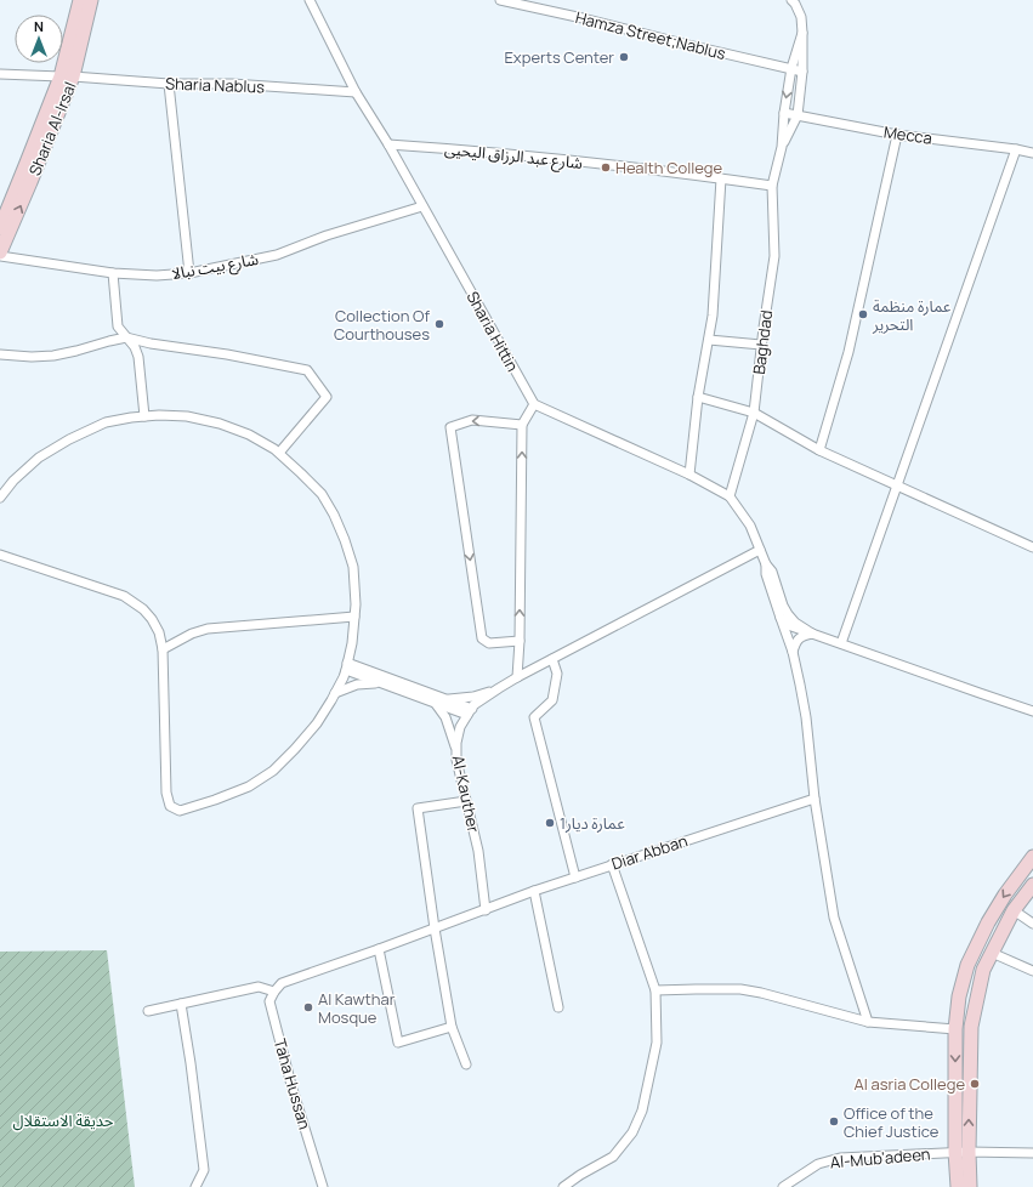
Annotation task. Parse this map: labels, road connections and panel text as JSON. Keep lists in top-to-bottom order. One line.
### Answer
{"streets":{"main road":["Sharia Al-Irsal"],"street":["Hamza Street;Nablus","Sharia Nablus","Mecca","شارع عبد الرزاق اليحيى","شارع بيت نبالا","Sharia Hittin","Baghdad","Al-Kauther","Diar Abban","Taha Hussan","Al-Mub'adeen"]},"crossings":[["Sharia Nablus","Sharia Al-Irsal"],["Sharia Nablus","Sharia Hittin"],["Sharia Al-Irsal","شارع بيت نبالا"],["شارع عبد الرزاق اليحيى","Sharia Hittin"],["شارع عبد الرزاق اليحيى","Baghdad"],["شارع بيت نبالا","Sharia Hittin"],["Al-Kauther","Diar Abban"]],"parks":["حديقة الاستقلال"],"places":["Experts Center","Health College","عمارة منظمة التحرير","Collection Of Courthouses","عمارة ديار1","Al Kawthar Mosque","Al asria College","Office of the Chief Justice"],"north":"top"}
